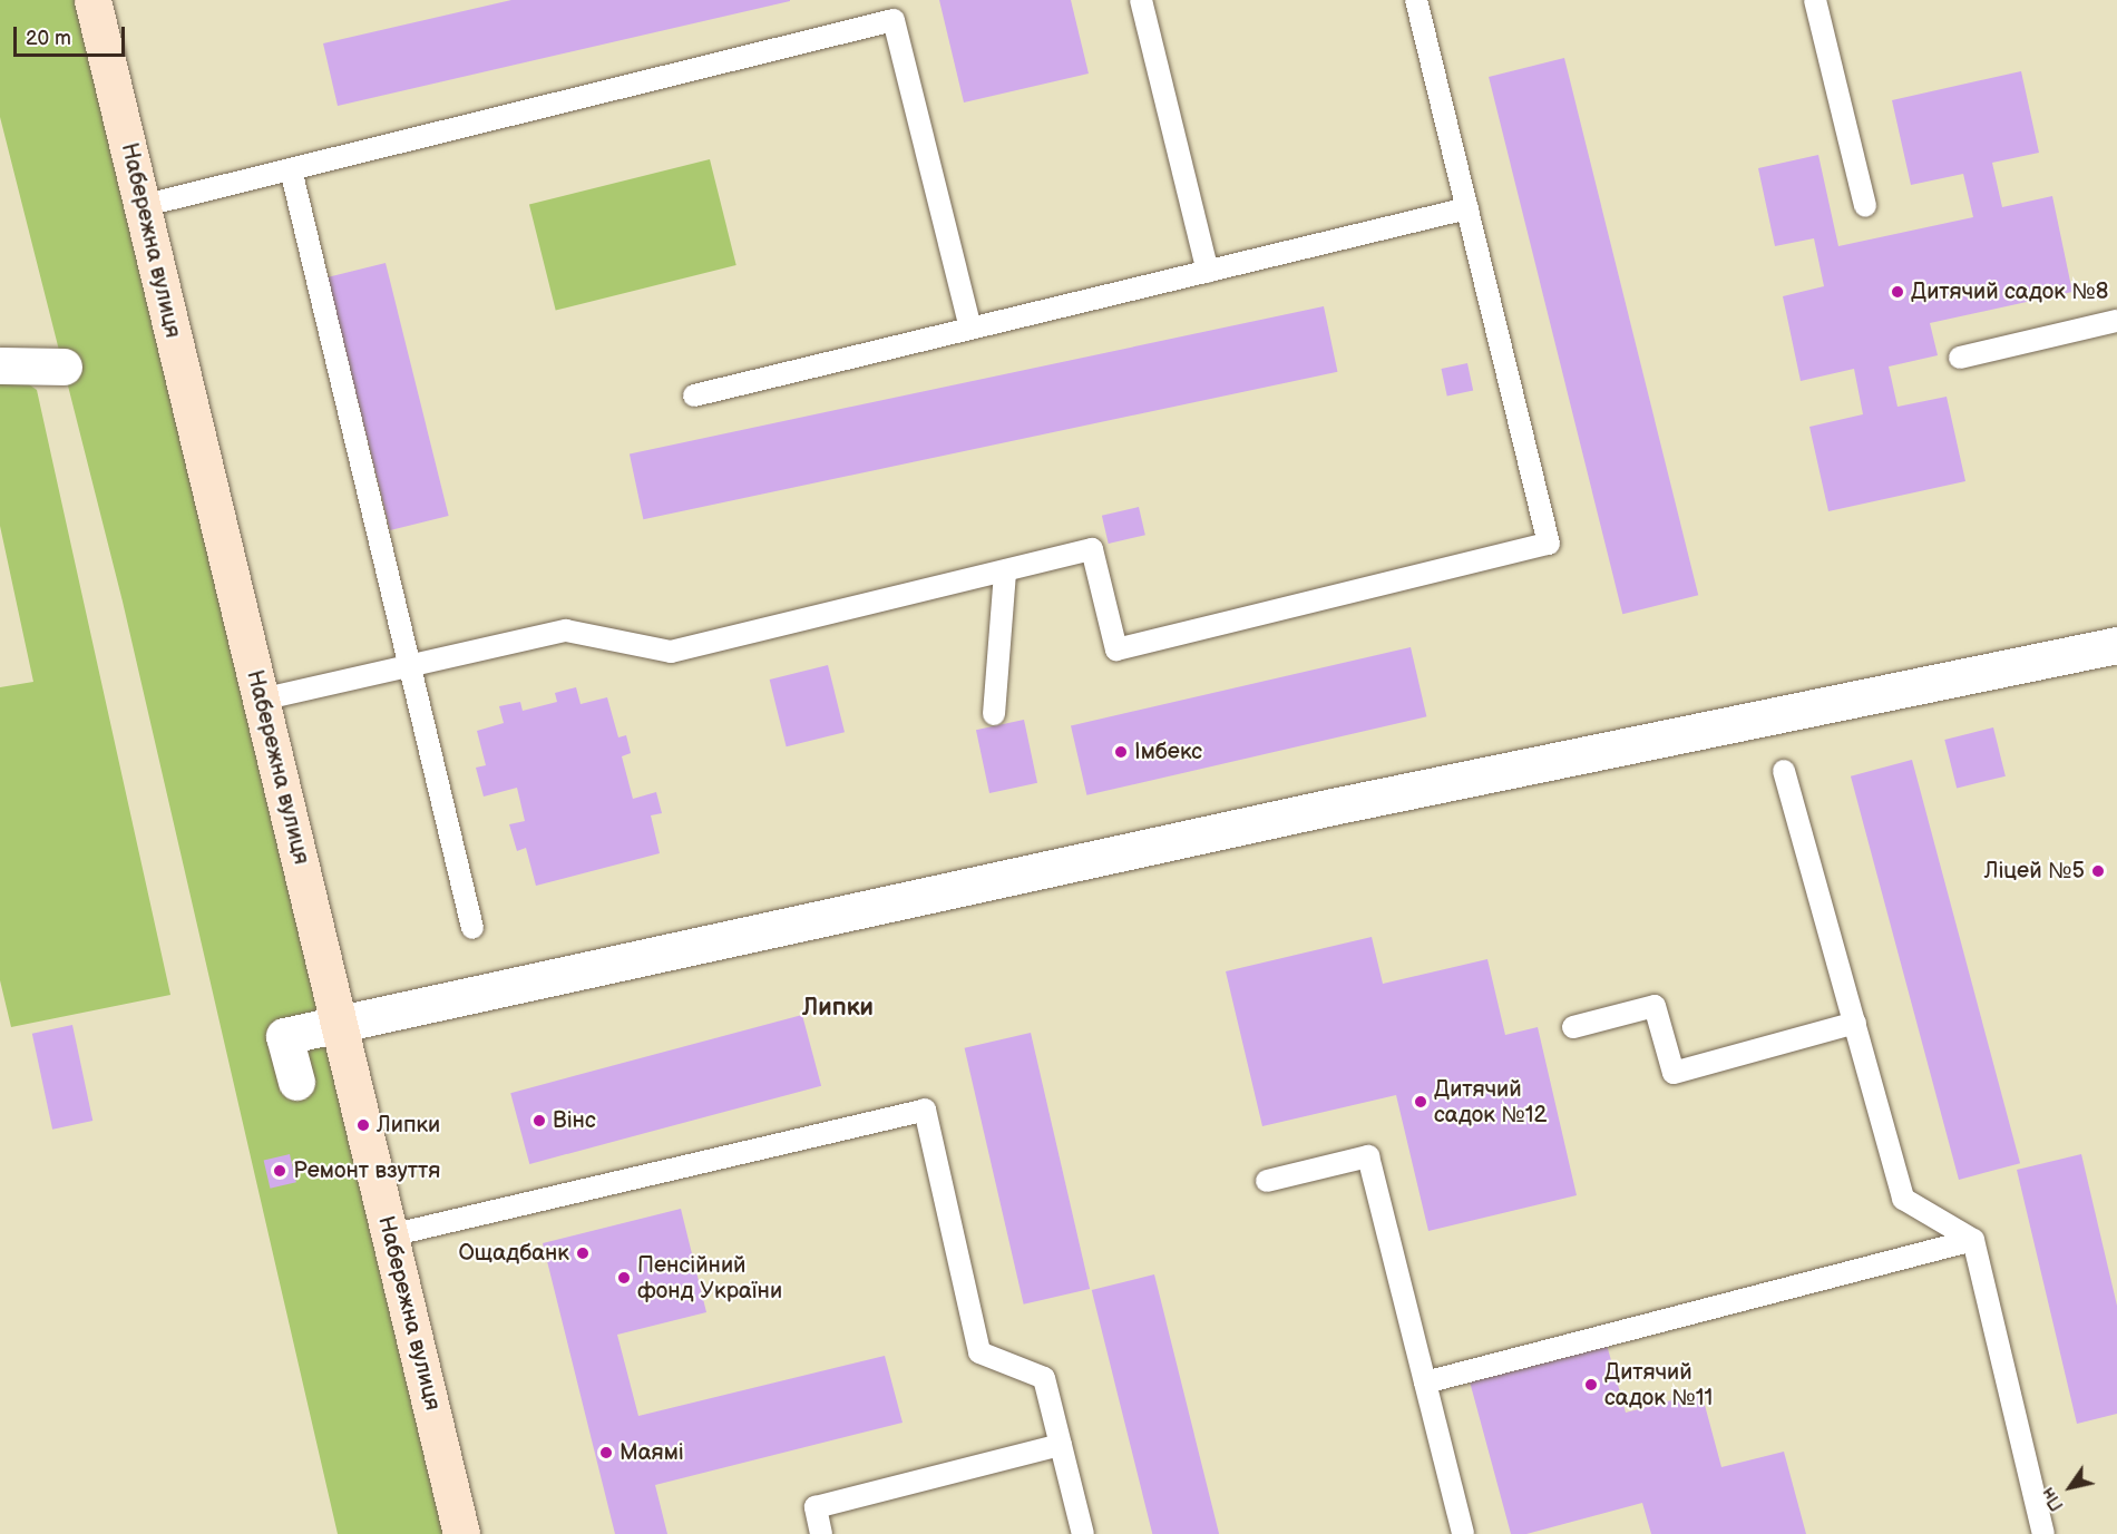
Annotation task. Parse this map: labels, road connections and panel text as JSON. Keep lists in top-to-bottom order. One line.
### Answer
{"streets":{"street":["Набережна вулиця"]},"districts":["Липки"],"places":["Дитячий садок №8","Імбекс","Ліцей №5","Дитячий садок №12","Вінс","Липки","Ремонт взуття","Ощадбанк","Пенсійний фонд України","Дитячий садок №11","Маямі"],"scale_bar":"20 m","north":"bottom left"}
